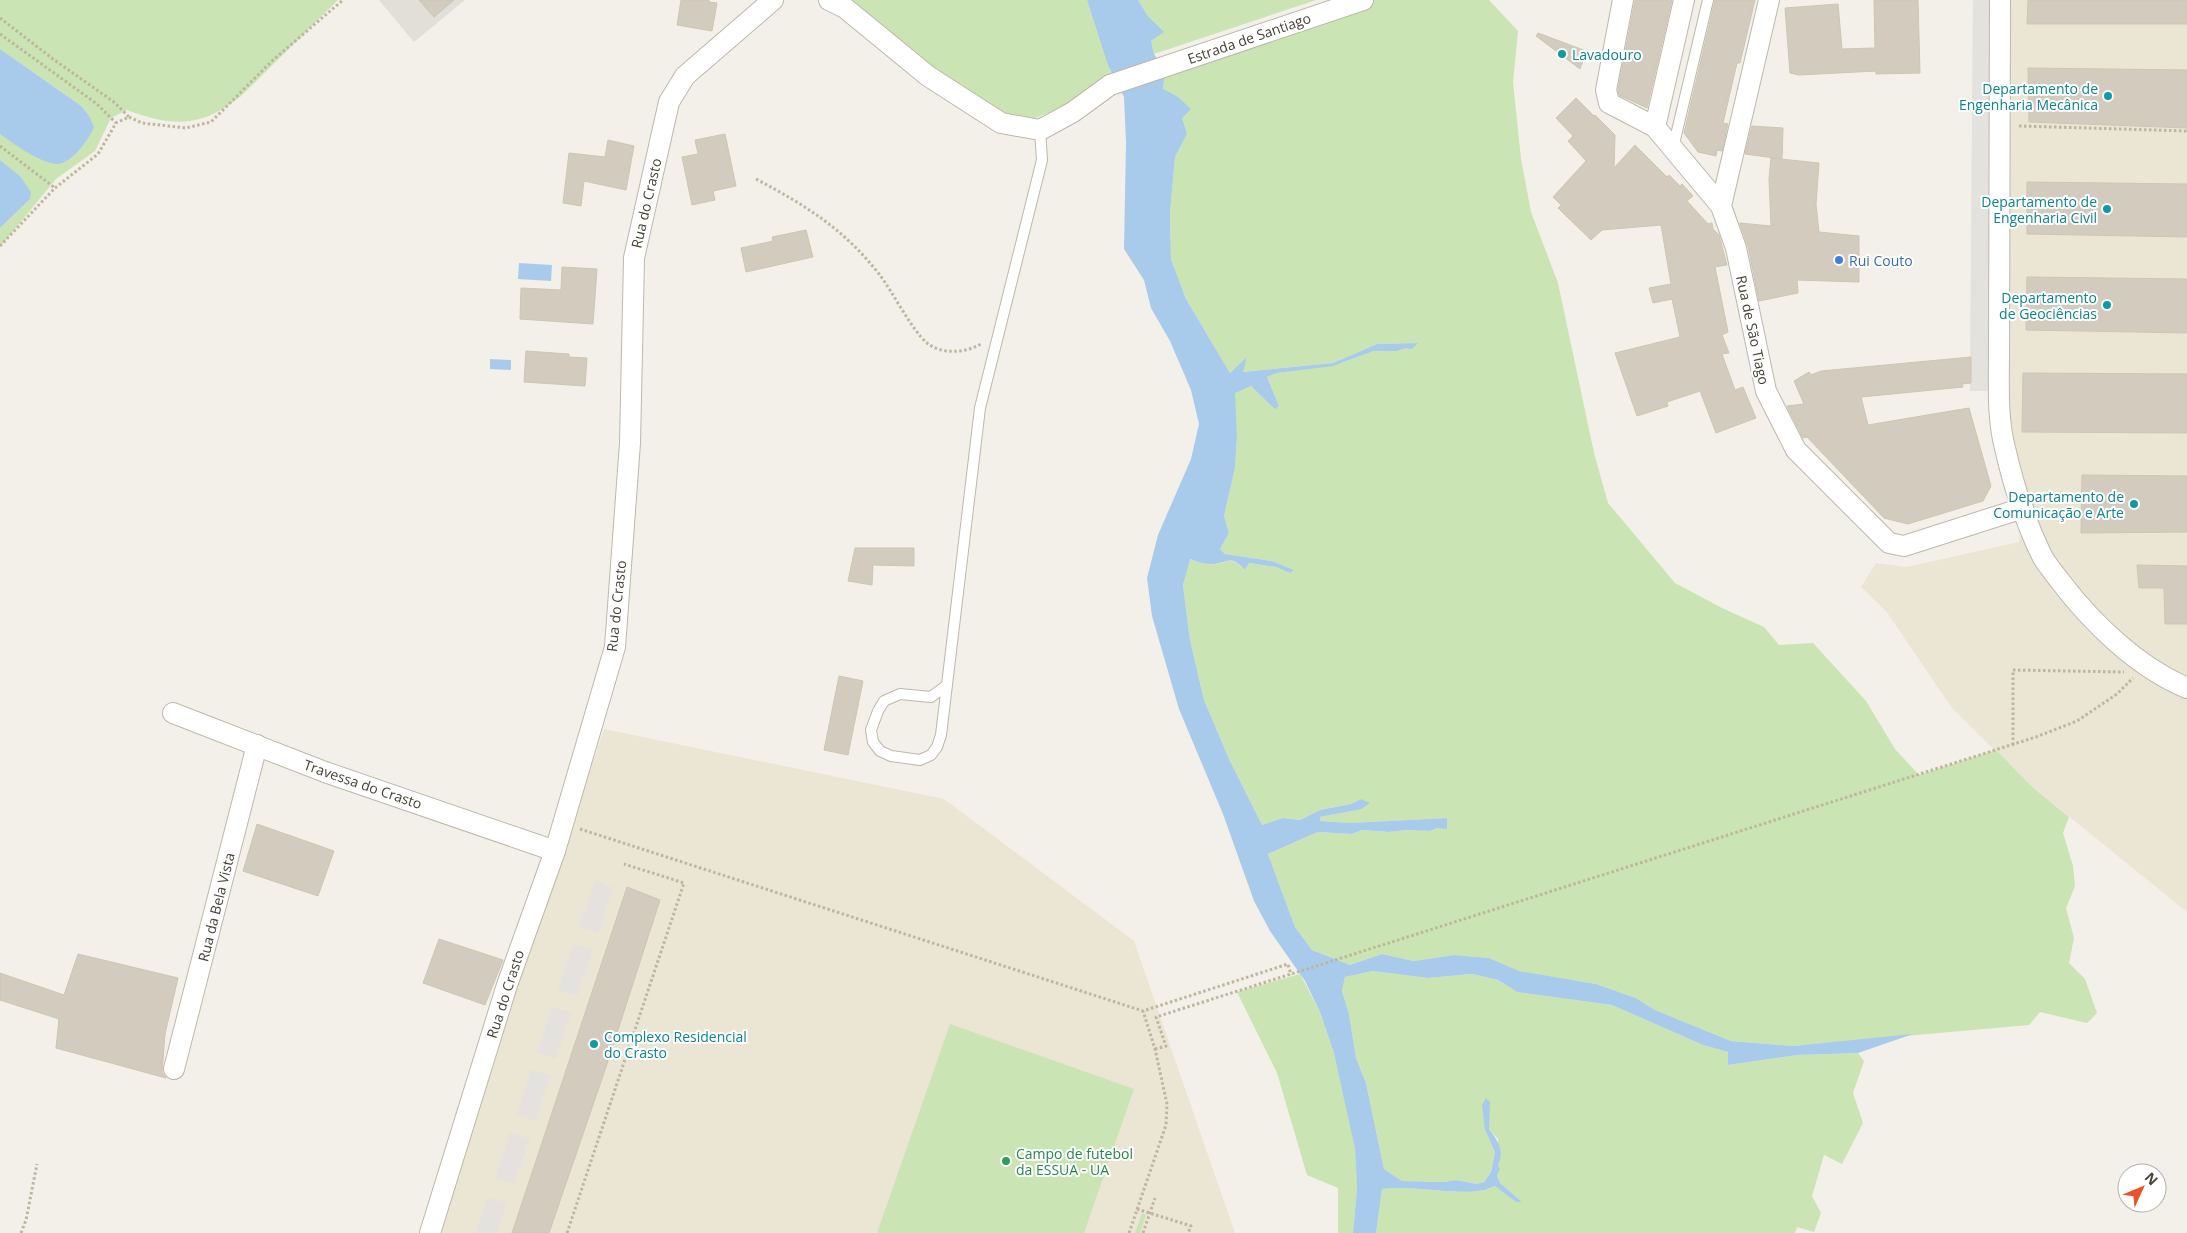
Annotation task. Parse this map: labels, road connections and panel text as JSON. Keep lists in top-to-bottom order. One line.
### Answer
{"streets":{"street":["Estrada de Santiago","Rua do Crasto","Rua de São Tiago","Travessa do Crasto","Rua da Bela Vista"]},"crossings":[["Rua do Crasto","Travessa do Crasto"],["Travessa do Crasto","Rua da Bela Vista"]],"places":["Lavadouro","Departamento de Engenharia Mecânica","Departamento de Engenharia Civil","Rui Couto","Departamento de Geociências","Departamento de Comunicação e Arte","Complexo Residencial do Crasto","Campo de futebol da ESSUA - UA"],"north":"top right"}
